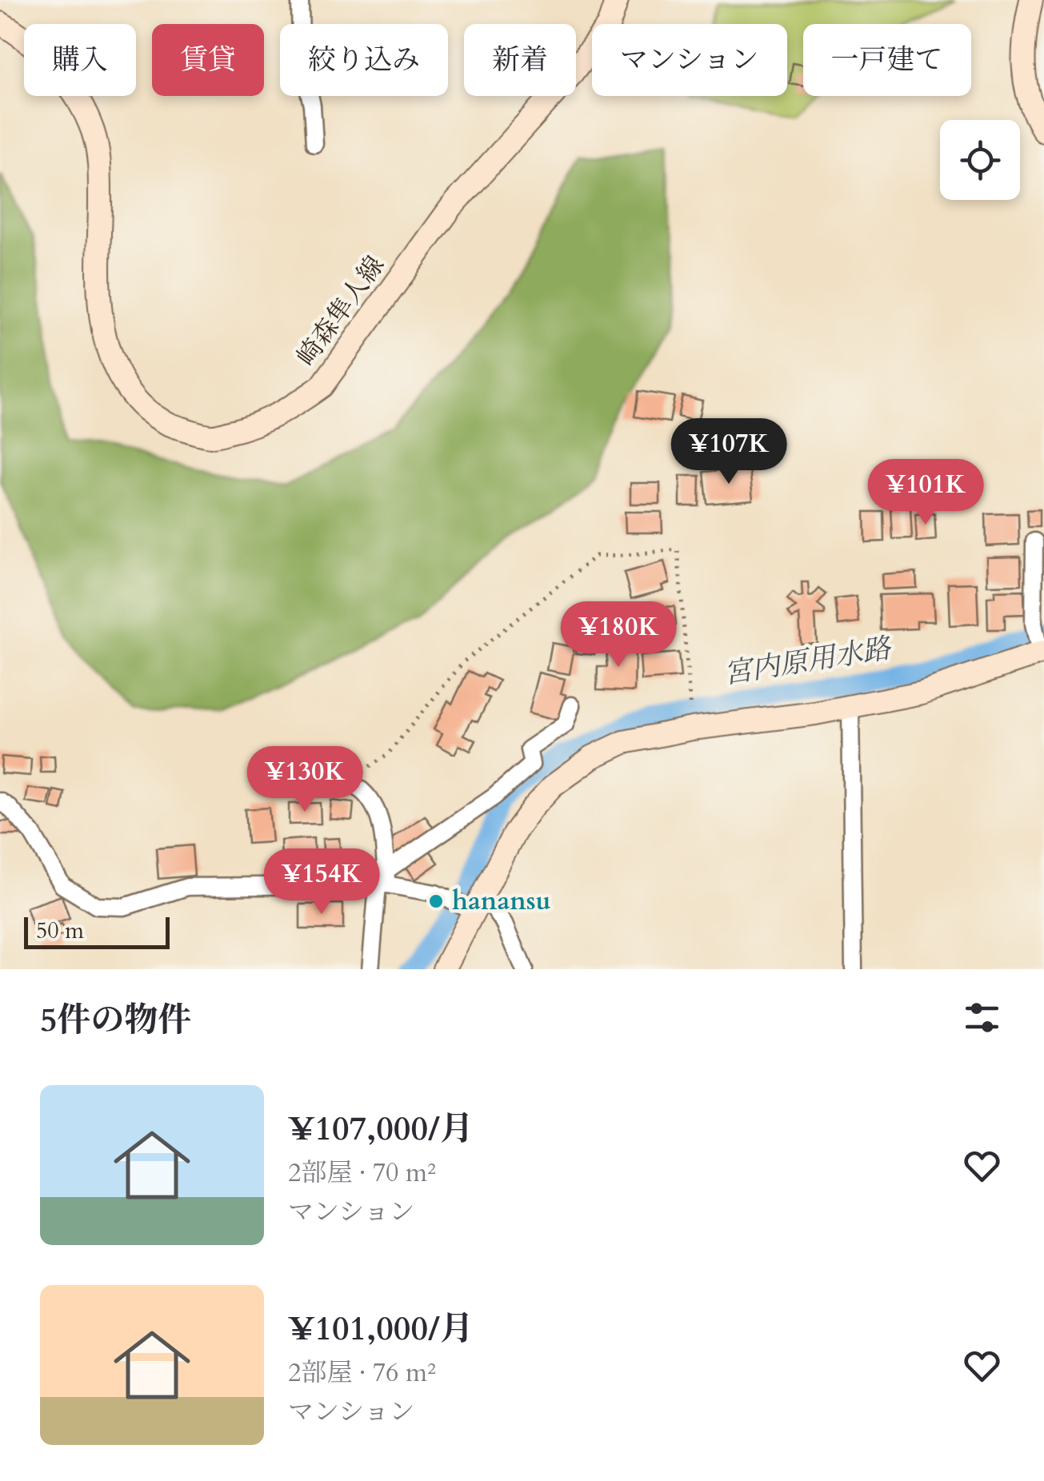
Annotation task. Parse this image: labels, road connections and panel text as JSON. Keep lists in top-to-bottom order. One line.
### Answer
{"streets":{"main road":["崎森隼人線"]},"water":["宮内原用水路"],"places":["hanansu"],"scale_bar":"50 m","page":{"chip":["購入","賃貸","絞り込み","新着","マンション","一戸建て"],"price":["¥107K","¥101K","¥180K","¥130K","¥154K"],"scale":"50 m","heading":"5件の物件","list":[{"name":"¥107,000/月","note":"2部屋 · 70 m² · マンション"},{"name":"¥101,000/月","note":"2部屋 · 76 m² · マンション"}]}}
